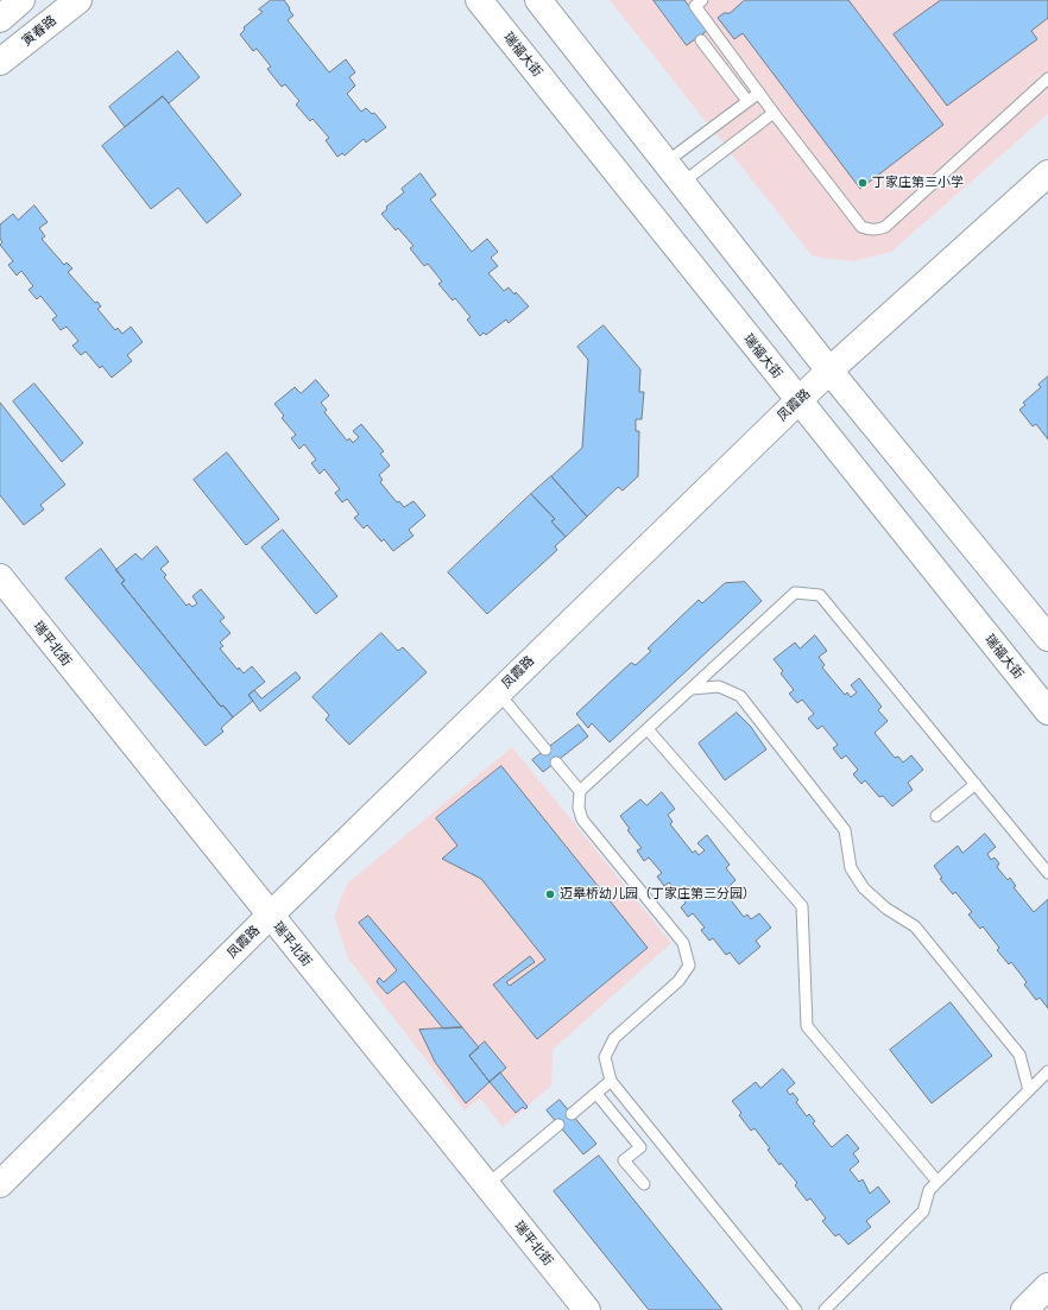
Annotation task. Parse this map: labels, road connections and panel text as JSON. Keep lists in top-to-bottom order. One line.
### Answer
{"streets":{"street":["寅春路","瑞福大街","凤霞路","瑞平北街"]},"crossings":[["瑞福大街","凤霞路"],["凤霞路","瑞平北街"]],"places":["丁家庄第三小学","迈皋桥幼儿园（丁家庄第三分园）"]}
